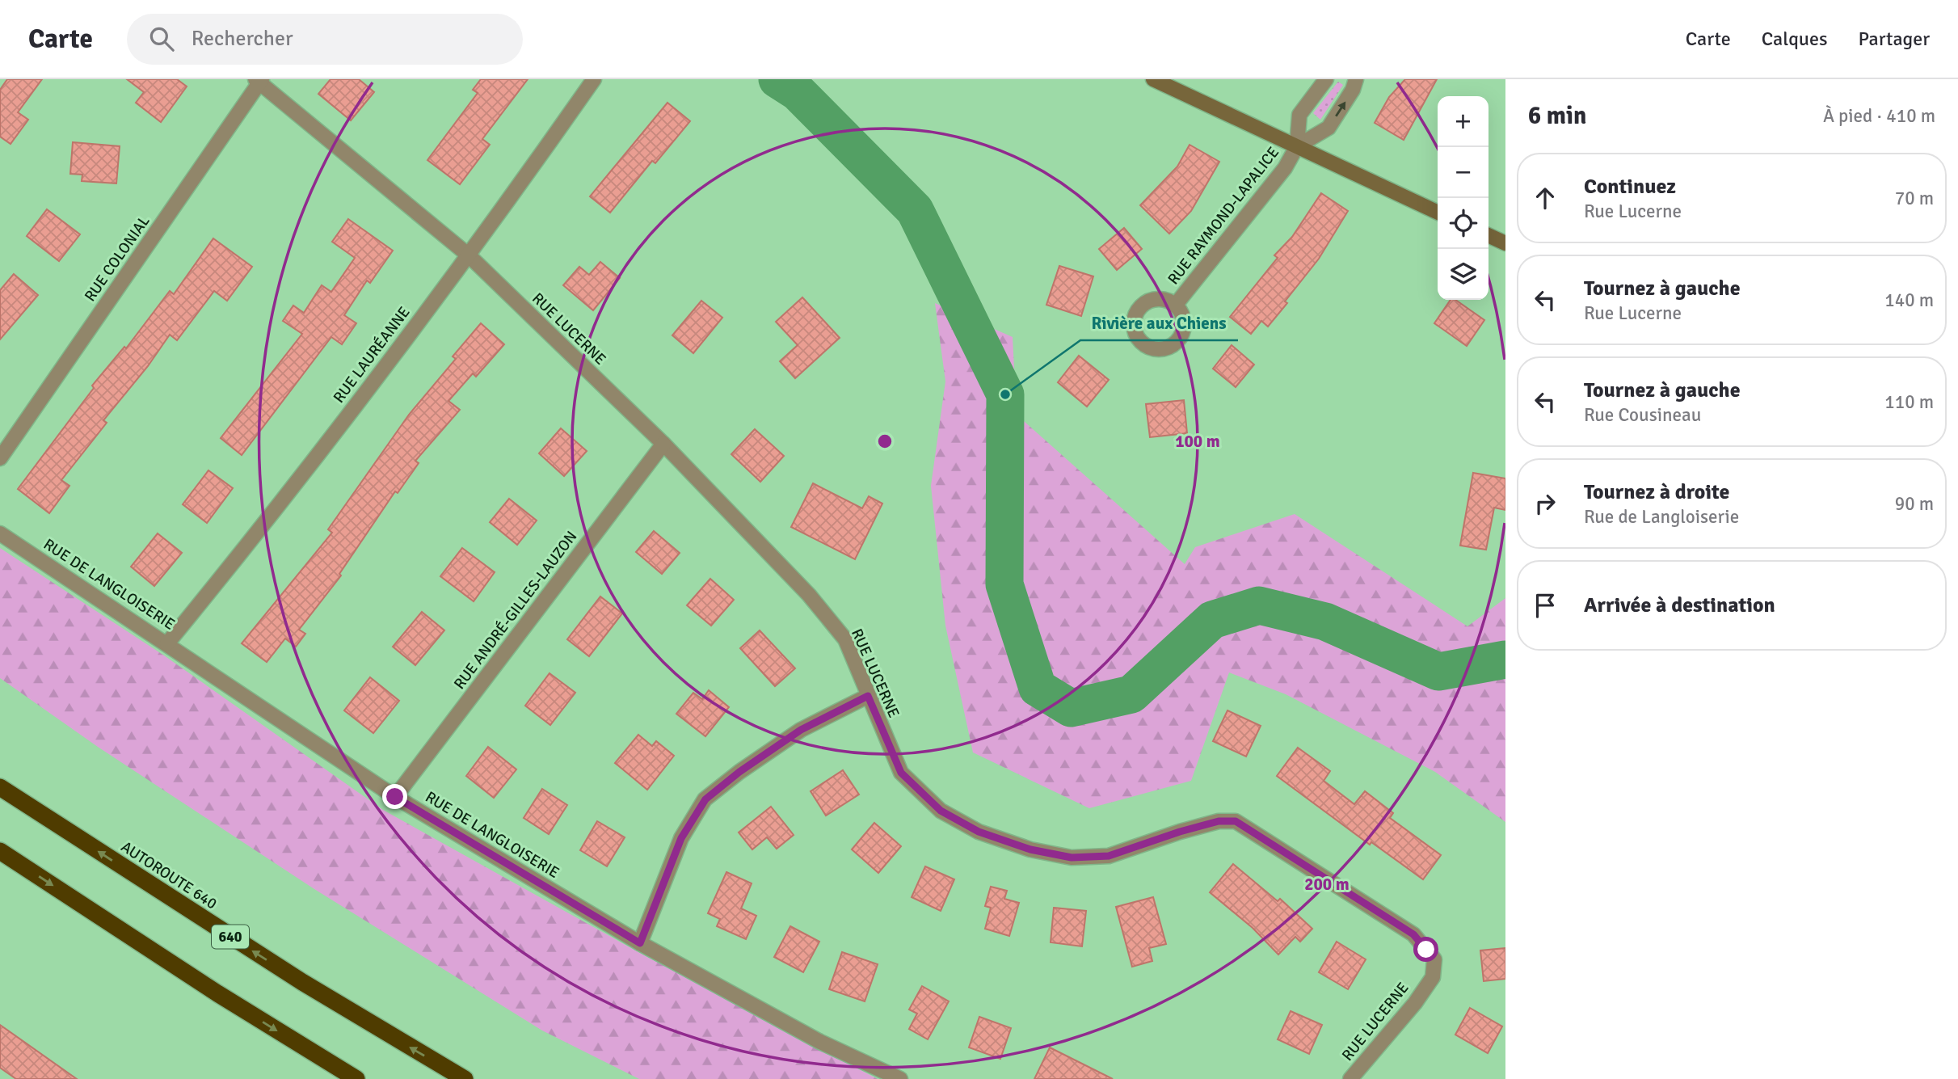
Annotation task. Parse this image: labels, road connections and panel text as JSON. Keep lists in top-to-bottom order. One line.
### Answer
{"streets":{"highway":["AUTOROUTE 640","640"],"street":["RUE RAYMOND-LAPALICE","RUE COLONIAL","RUE LUCERNE","RUE LAURÉANNE","RUE DE LANGLOISERIE","RUE ANDRÉ-GILLES-LAUZON"]},"crossings":[["RUE COLONIAL","RUE LUCERNE"],["RUE LUCERNE","RUE LAURÉANNE"],["RUE LUCERNE","RUE ANDRÉ-GILLES-LAUZON"],["RUE LAURÉANNE","RUE DE LANGLOISERIE"],["RUE DE LANGLOISERIE","RUE ANDRÉ-GILLES-LAUZON"]],"places":["Rivière aux Chiens"],"page":{"header":"Carte","search":"Rechercher","nav":["Carte","Calques","Partager"],"heading":["6 min","À pied · 410 m"],"map_buttons":["+","−"],"list":[["Continuez","Rue Lucerne","70 m"],["Tournez à gauche","Rue Lucerne","140 m"],["Tournez à gauche","Rue Cousineau","110 m"],["Tournez à droite","Rue de Langloiserie","90 m"],"Arrivée à destination"]},"rings":["100 m","200 m"]}
